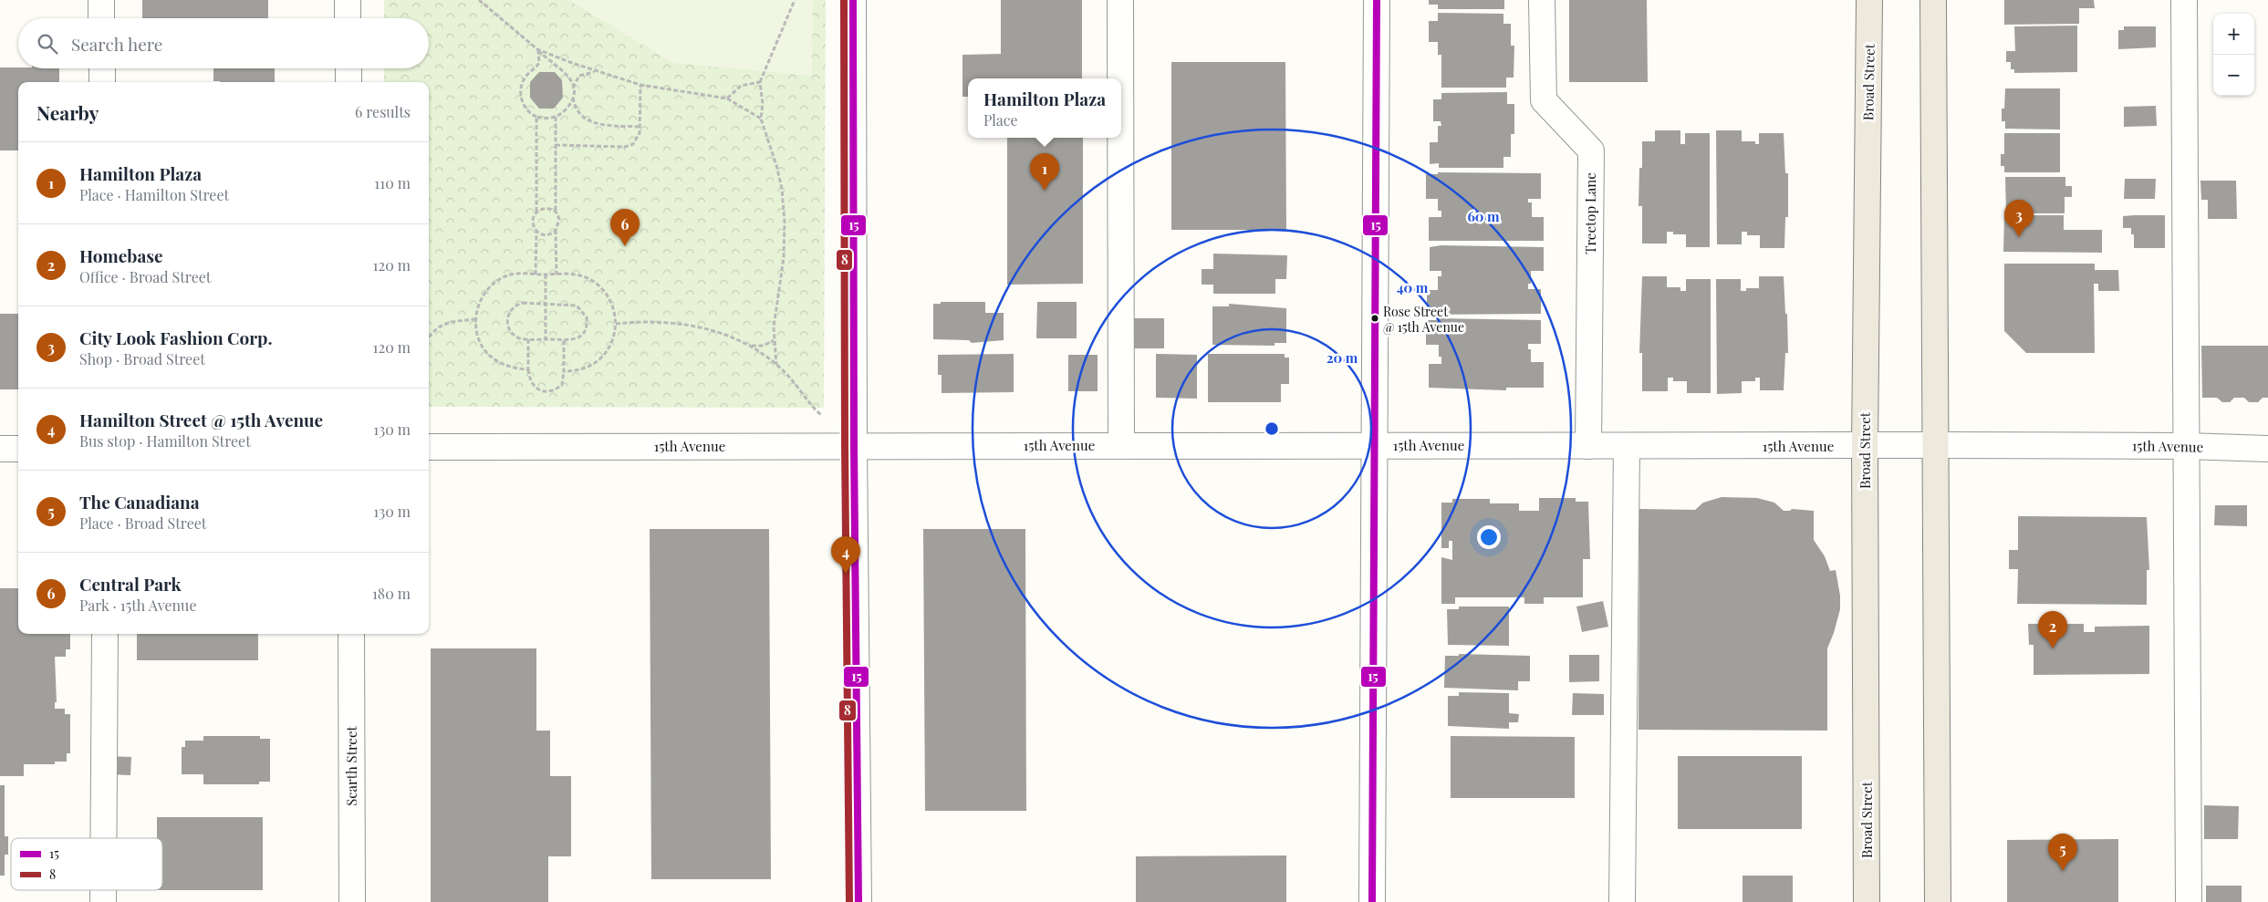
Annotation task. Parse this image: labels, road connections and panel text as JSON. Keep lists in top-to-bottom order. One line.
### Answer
{"streets":{"main road":["Broad Street"],"street":["Treetop Lane","15th Avenue","Scarth Street"]},"crossings":[["Broad Street","15th Avenue"],["Treetop Lane","15th Avenue"]],"places":["Rose Street @ 15th Avenue"],"lines":["transit line 15","transit line 8"],"legend":["15","8"],"page":{"map_buttons":["+","−"],"search":"Search here","popup":["Hamilton Plaza","Place"],"heading":["Nearby","6 results"],"list":[{"mark":"1","name":"Hamilton Plaza","note":"Place · Hamilton Street","value":"110 m"},{"mark":"2","name":"Homebase","note":"Office · Broad Street","value":"120 m"},{"mark":"3","name":"City Look Fashion Corp.","note":"Shop · Broad Street","value":"120 m"},{"mark":"4","name":"Hamilton Street @ 15th Avenue","note":"Bus stop · Hamilton Street","value":"130 m"},{"mark":"5","name":"The Canadiana","note":"Place · Broad Street","value":"130 m"},{"mark":"6","name":"Central Park","note":"Park · 15th Avenue","value":"180 m"}],"pins":["1","3","6","4","2","5"]},"rings":["60 m","40 m","20 m"]}
